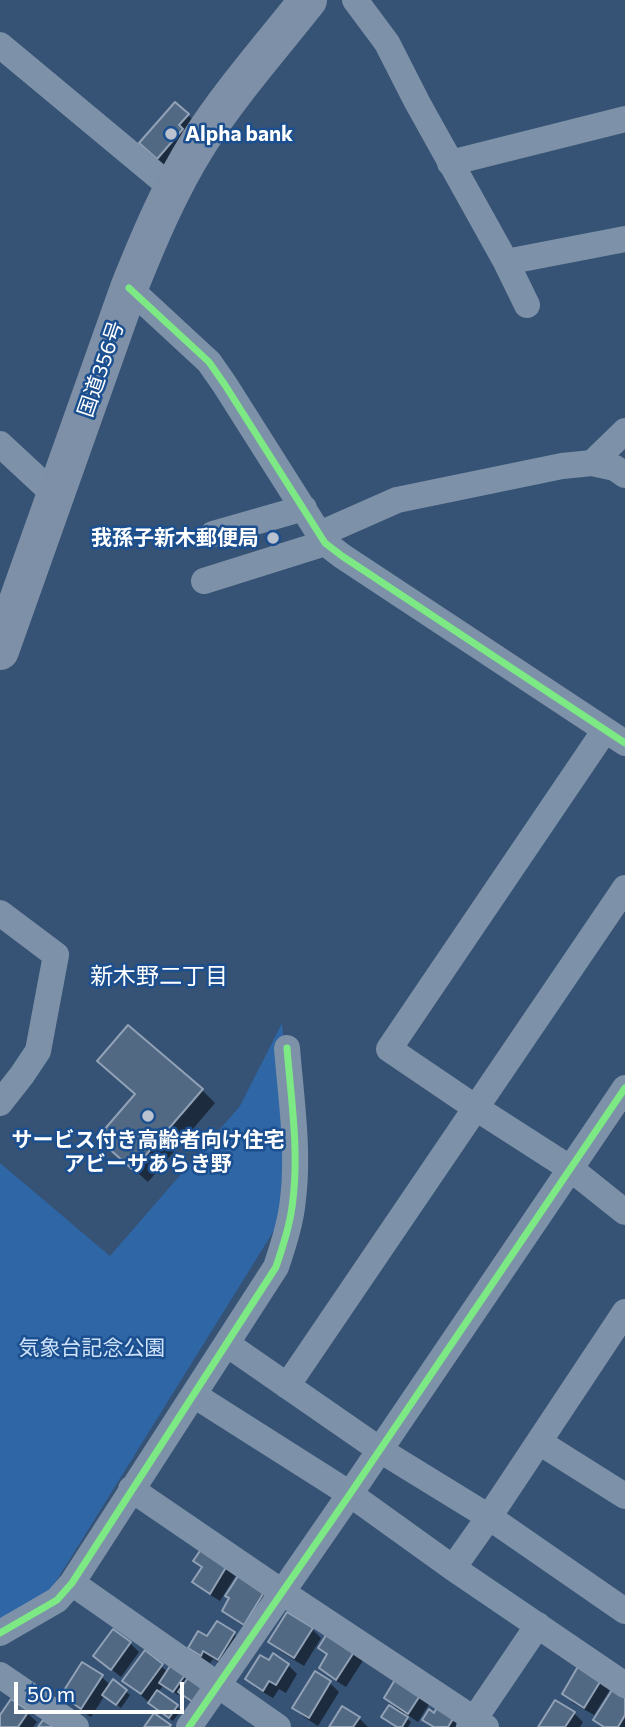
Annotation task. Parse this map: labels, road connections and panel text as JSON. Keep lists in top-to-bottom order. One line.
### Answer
{"streets":{"highway":["国道356号"]},"districts":["新木野二丁目"],"parks":["気象台記念公園"],"places":["Alpha bank","我孫子新木郵便局","サービス付き高齢者向け住宅 アビーサあらき野"],"scale_bar":"50 m"}
